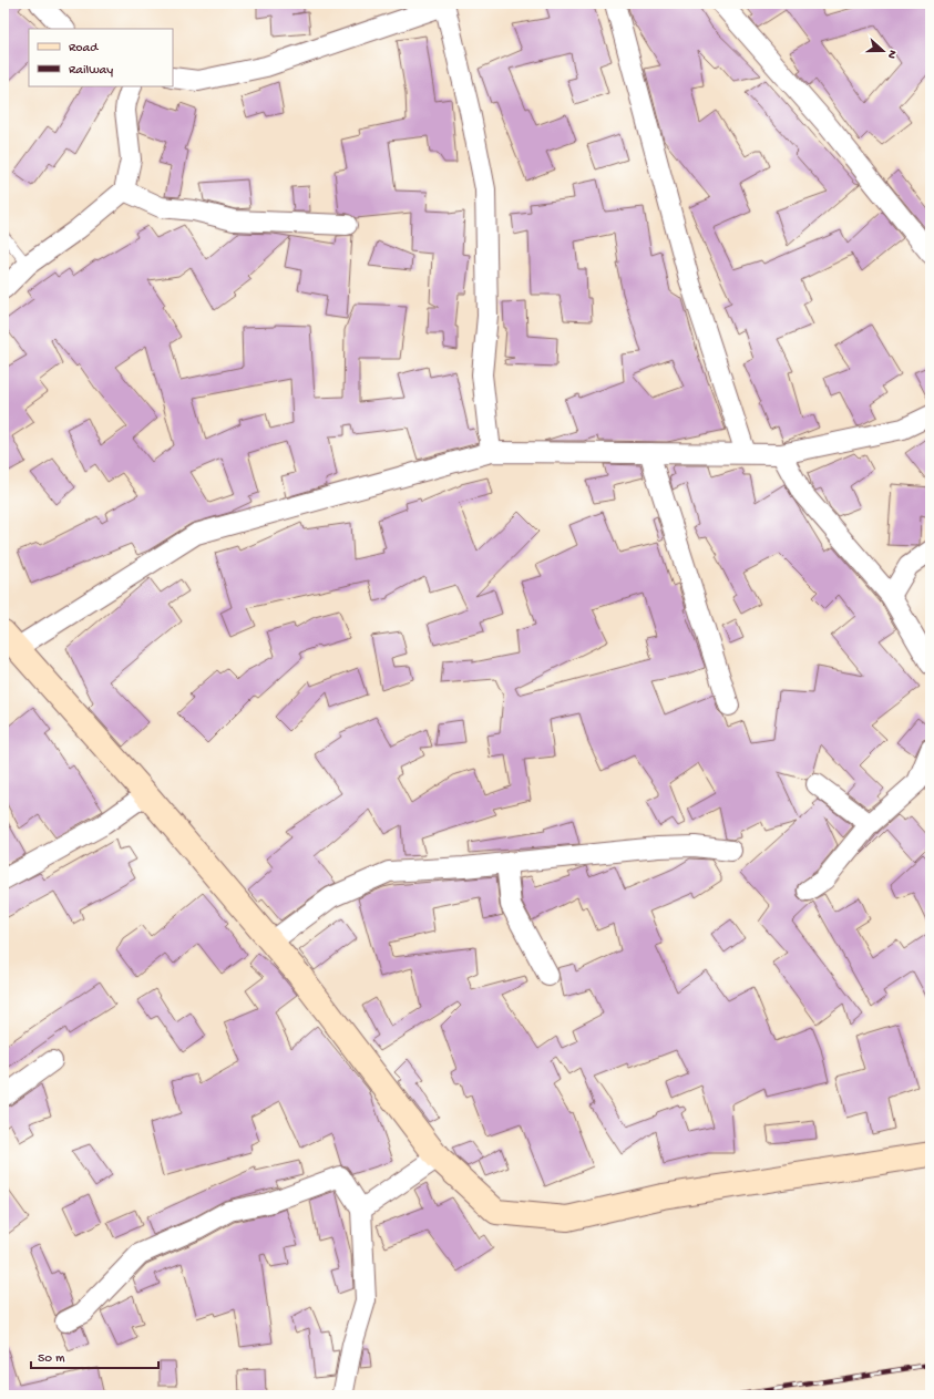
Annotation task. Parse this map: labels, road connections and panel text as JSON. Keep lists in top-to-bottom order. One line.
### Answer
{"legend":["Road","Railway"],"scale_bar":"50 m","north":"right"}
